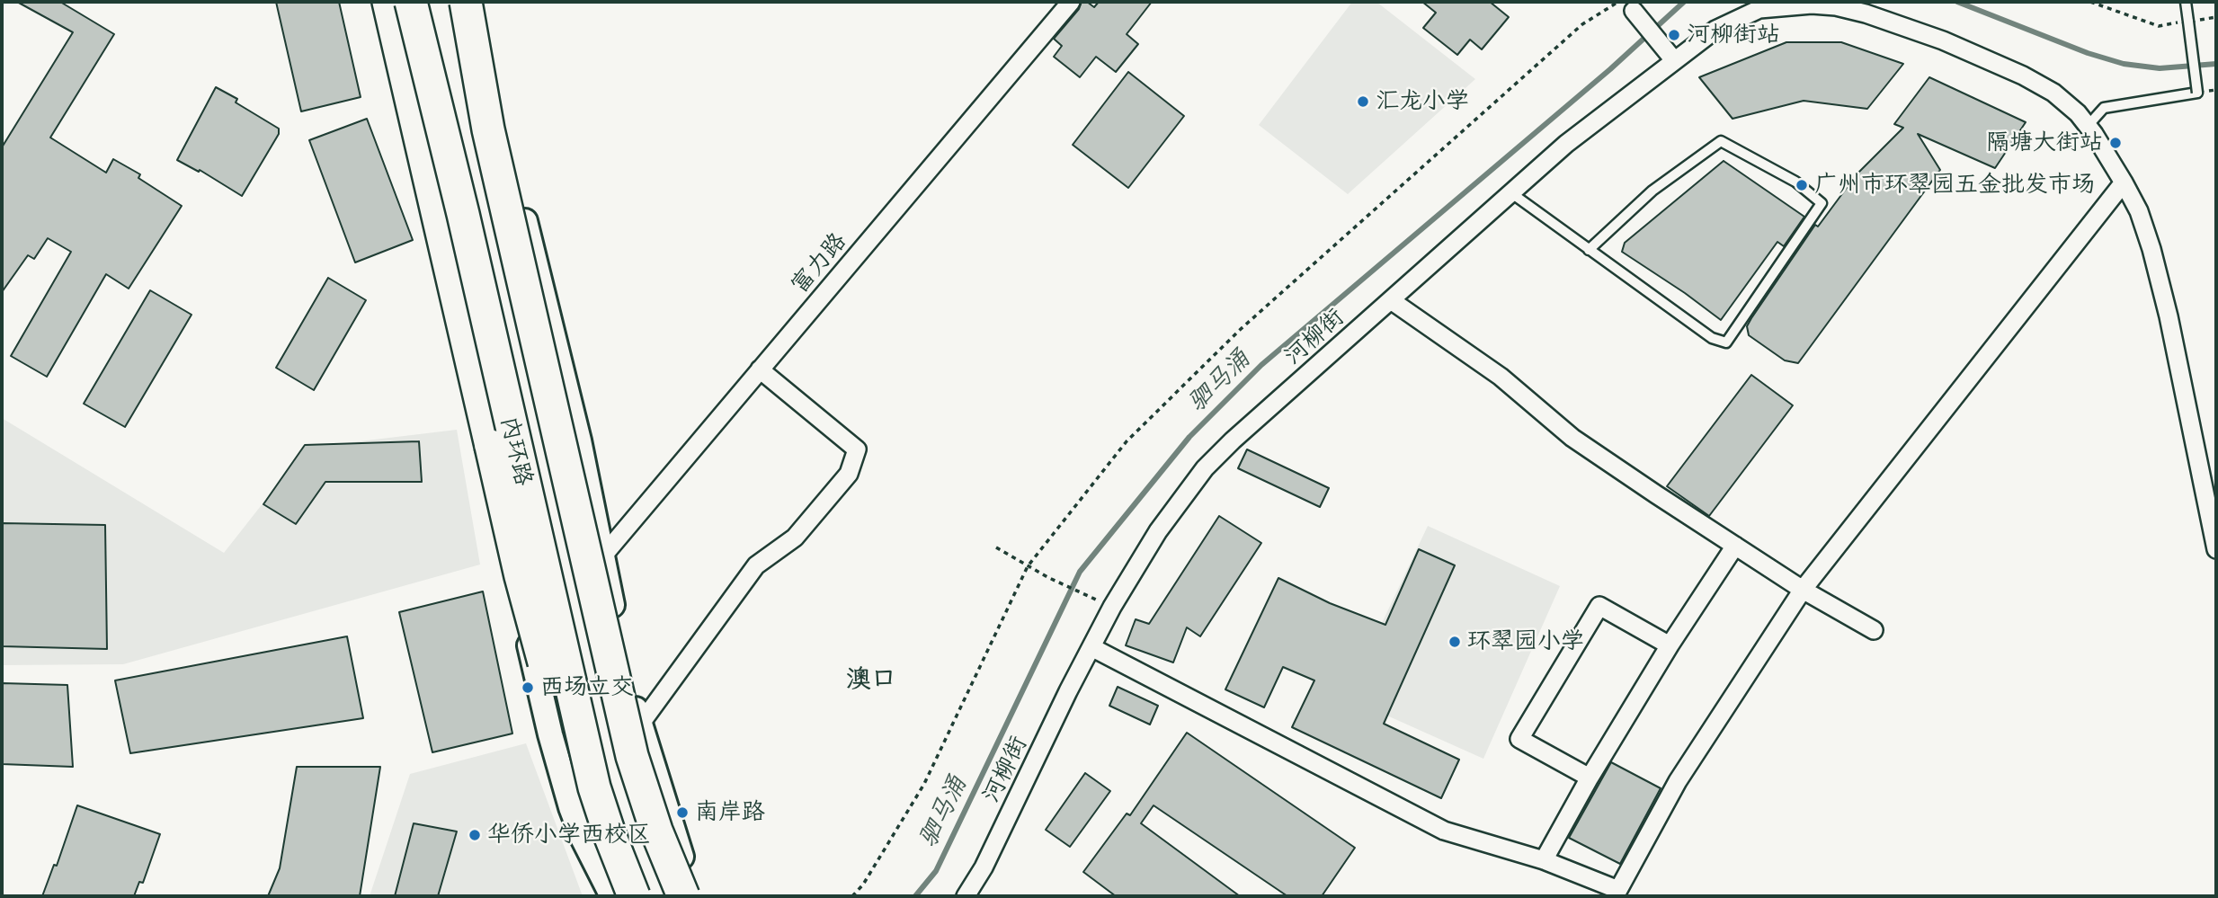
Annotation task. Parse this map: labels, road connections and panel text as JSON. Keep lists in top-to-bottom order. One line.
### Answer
{"streets":{"highway":["内环路"],"street":["富力路","河柳街"]},"districts":["澳口"],"water":["驷马涌"],"places":["河柳街站","汇龙小学","隔塘大街站","广州市环翠园五金批发市场","环翠园小学","西场立交","南岸路","华侨小学西校区"]}
